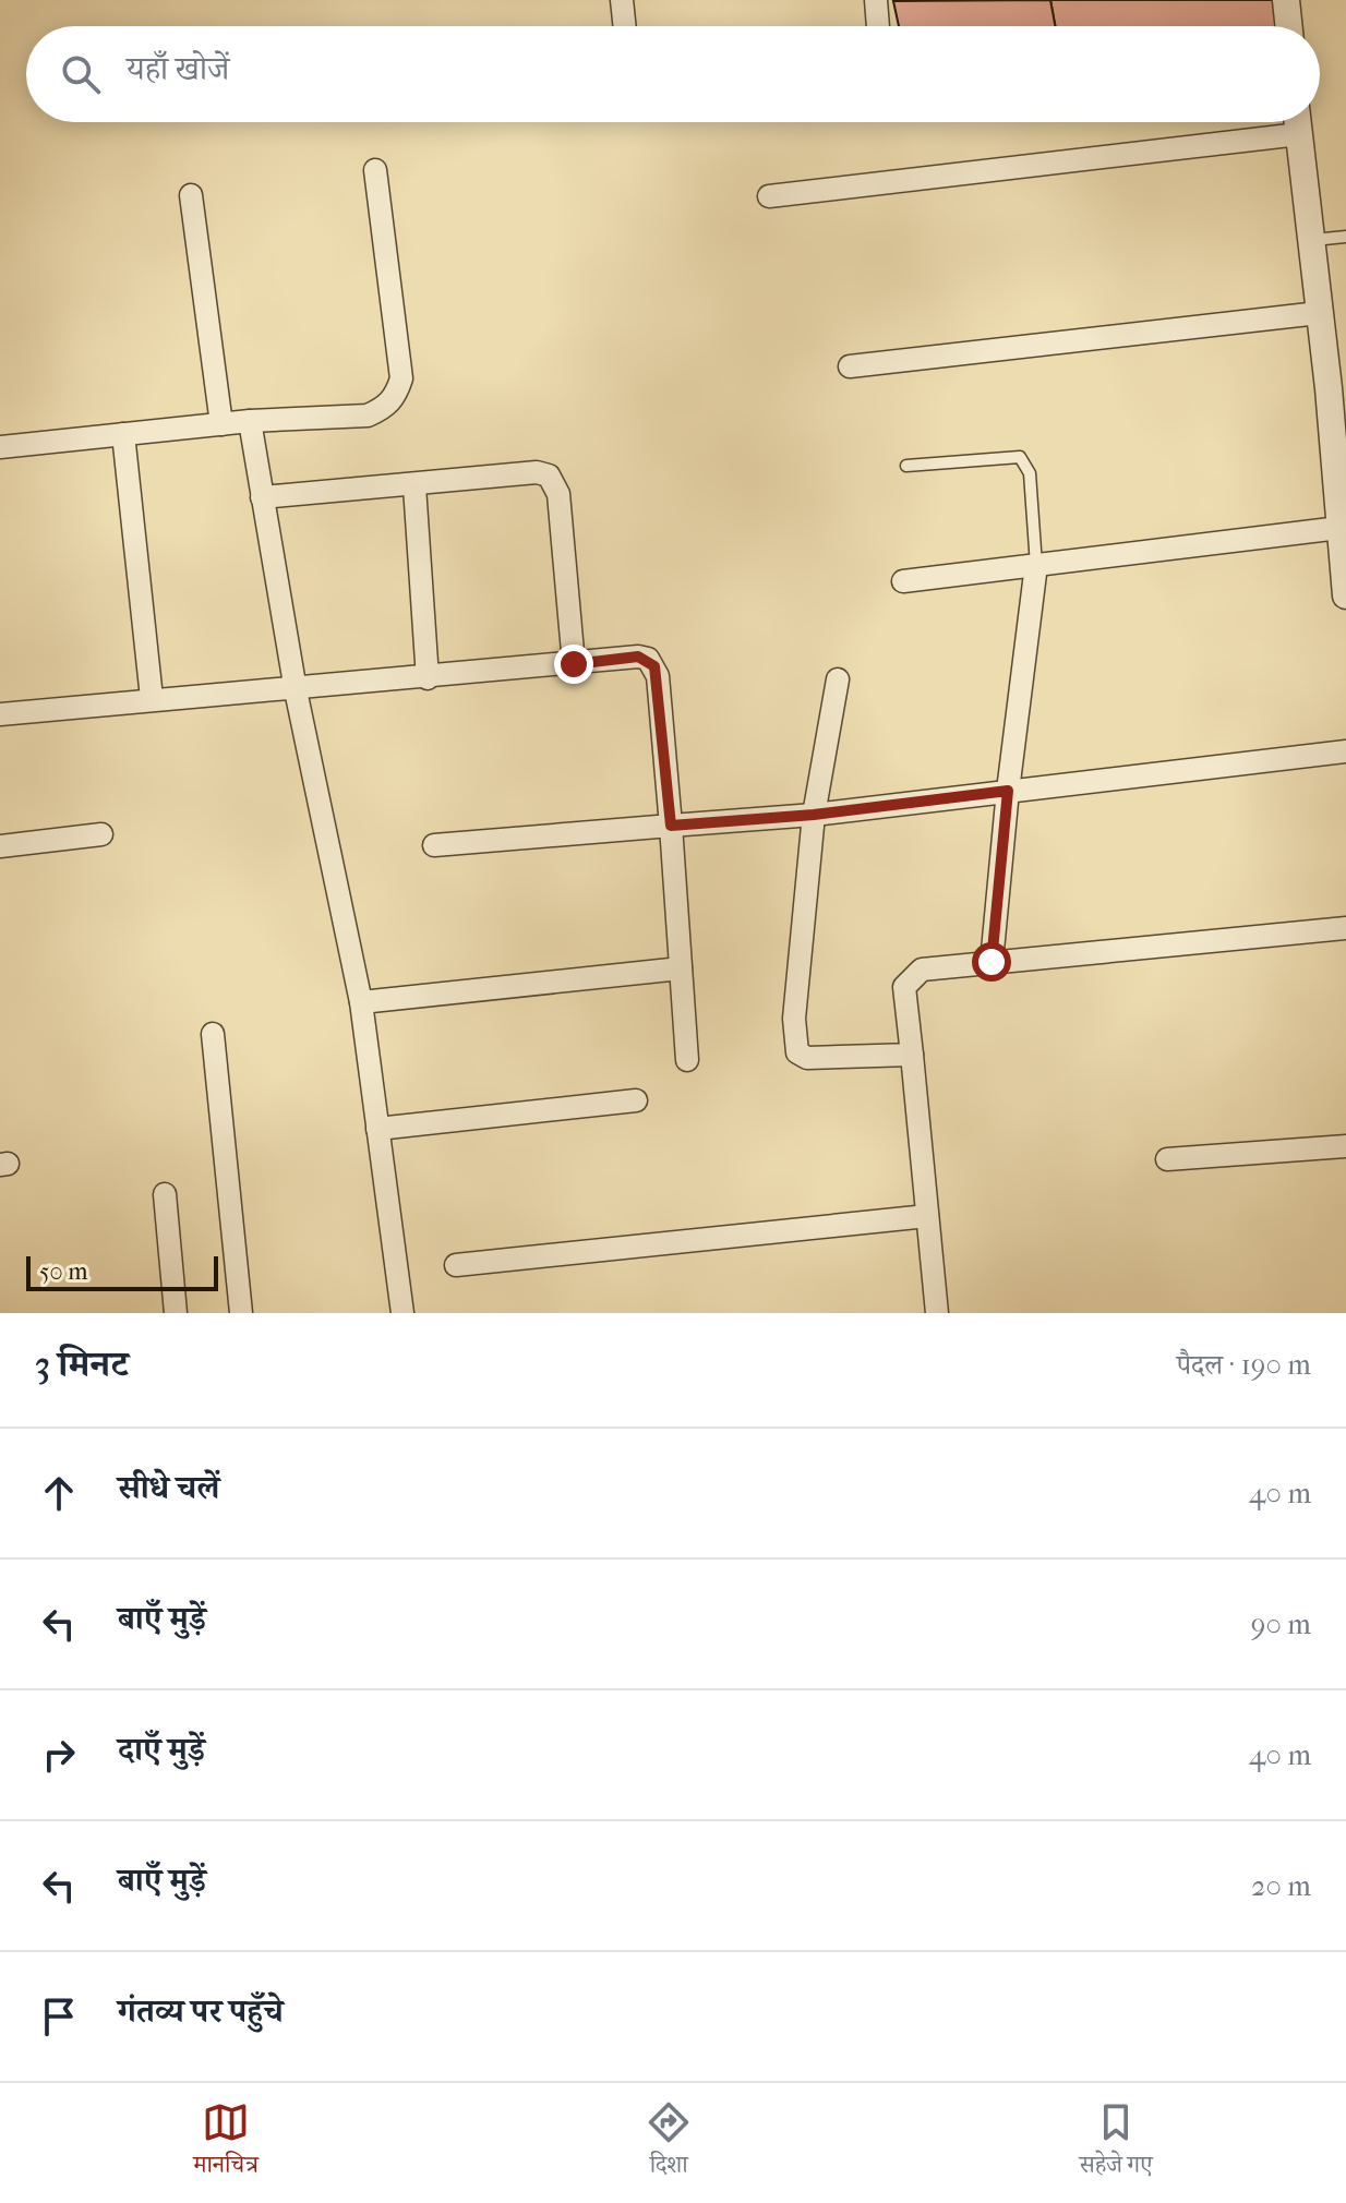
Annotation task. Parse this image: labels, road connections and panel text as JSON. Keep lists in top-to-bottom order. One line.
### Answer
{"scale_bar":"50 m","page":{"search":"यहाँ खोजें","scale":"50 m","heading":["3 मिनट","पैदल · 190 m"],"list":[["सीधे चलें","40 m"],["बाएँ मुड़ें","90 m"],["दाएँ मुड़ें","40 m"],["बाएँ मुड़ें","20 m"],"गंतव्य पर पहुँचे"],"nav":["मानचित्र","दिशा","सहेजे गए"]}}
